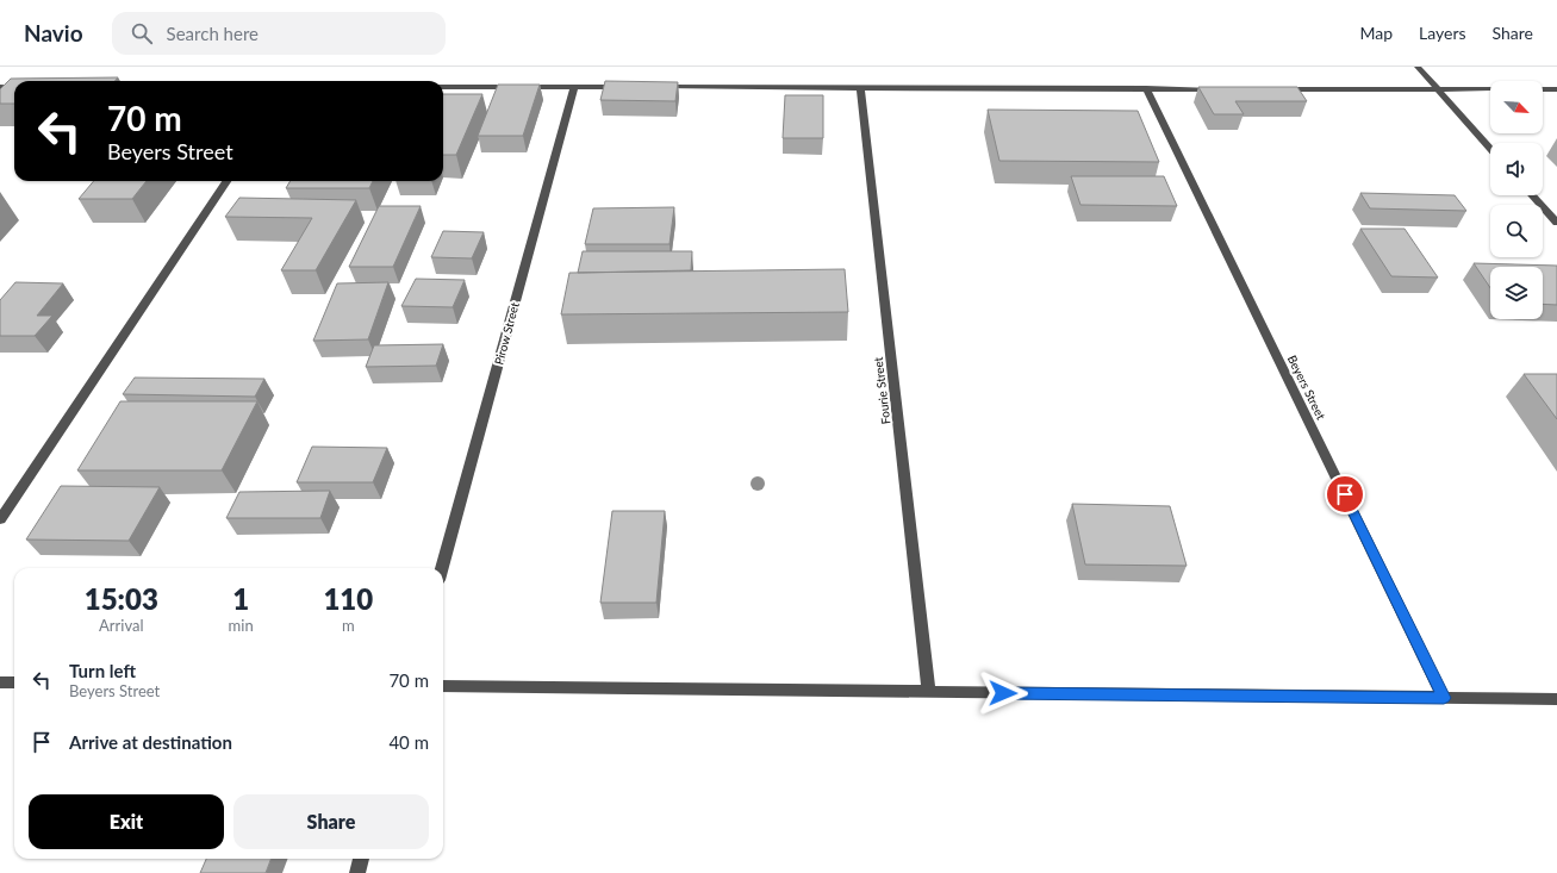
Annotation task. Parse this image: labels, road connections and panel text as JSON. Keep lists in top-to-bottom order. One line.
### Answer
{"streets":{"street":["Pirow Street","Beyers Street","Fourie Street"]},"north":"bottom right","page":{"header":"Navio","search":"Search here","nav":["Map","Layers","Share"],"turn":["70 m","Beyers Street"],"eta":["15:03","Arrival","1","min","110","m"],"list":[{"name":"Turn left","note":"Beyers Street","value":"70 m"},{"name":"Arrive at destination","value":"40 m"}],"buttons":["Exit","Share"]}}
